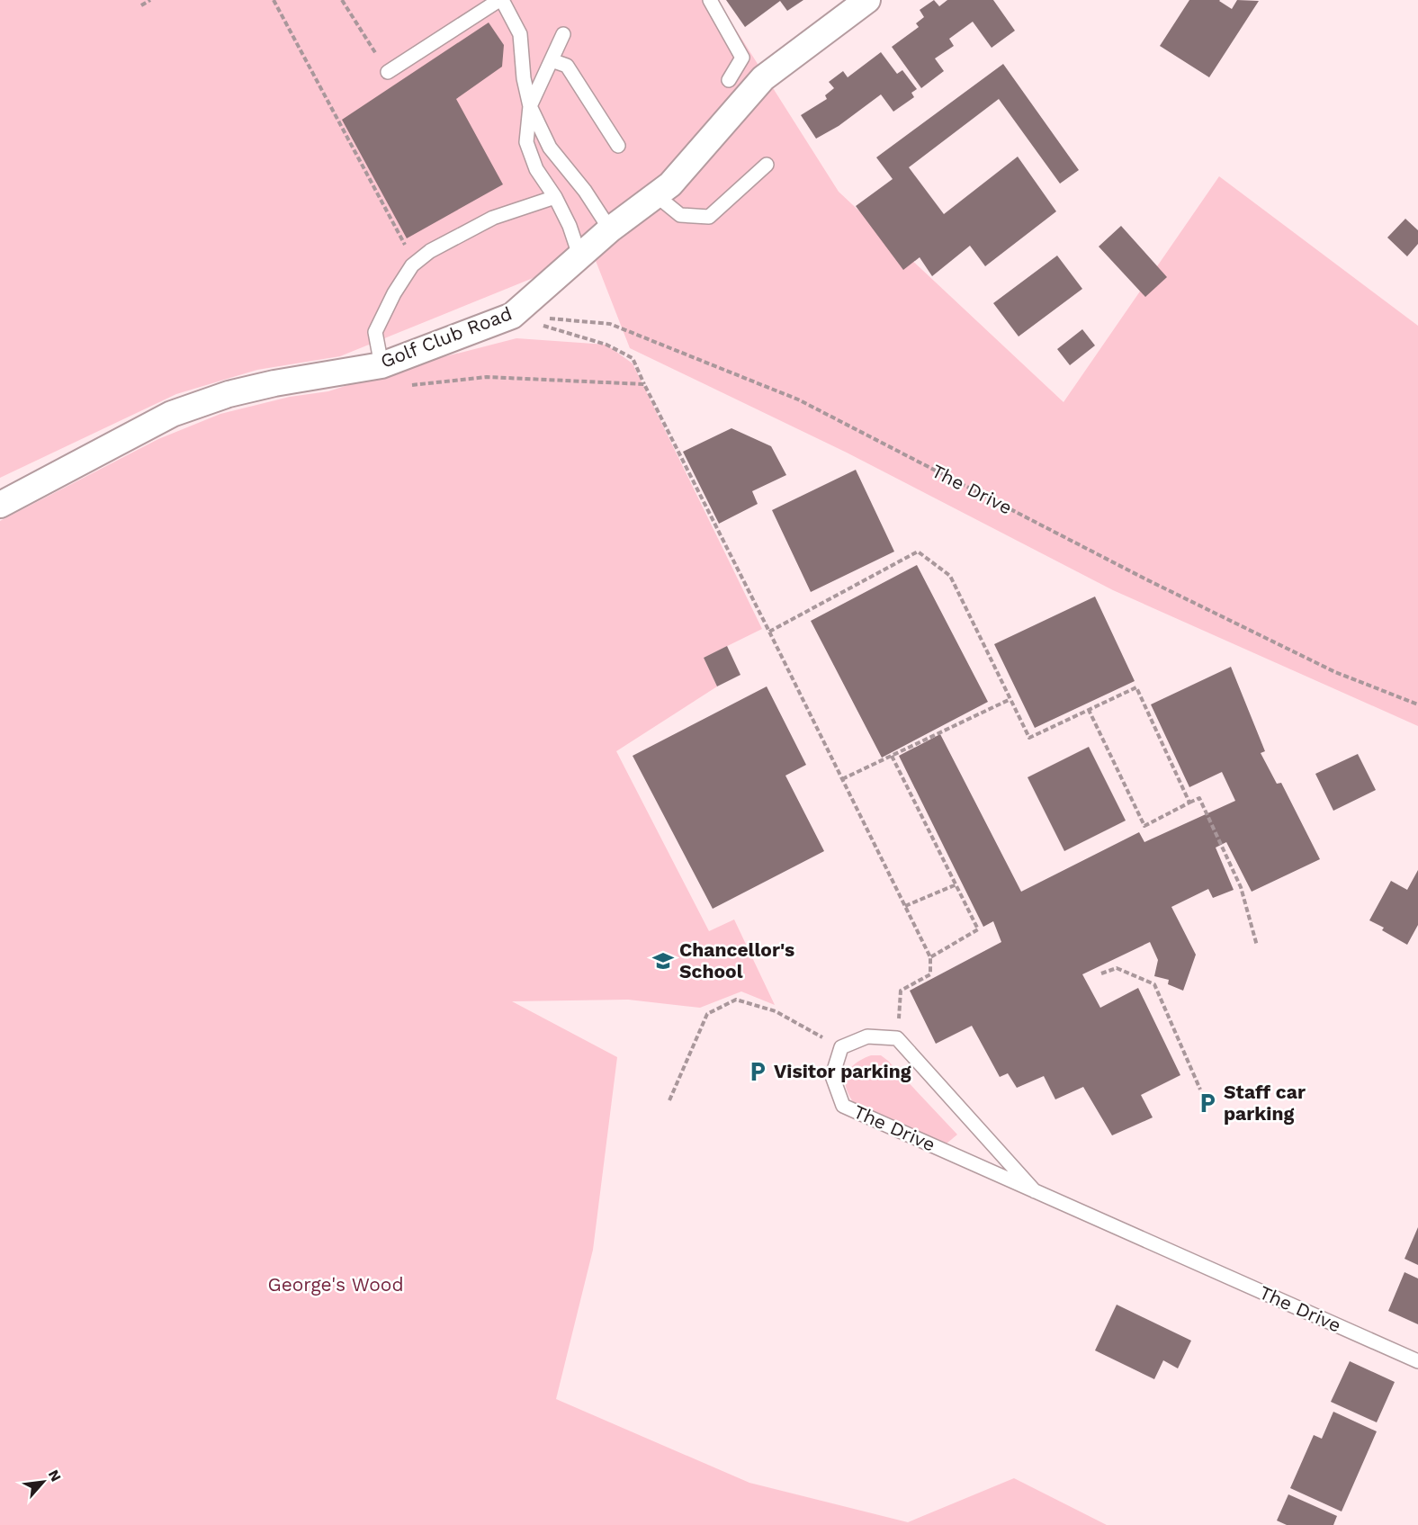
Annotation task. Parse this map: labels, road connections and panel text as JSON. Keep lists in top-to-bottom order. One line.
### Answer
{"streets":{"street":["Golf Club Road"],"lane":["The Drive"]},"crossings":[["Golf Club Road","The Drive"]],"parks":["George's Wood"],"places":{"school or university":["Chancellor's School"],"parking":["Visitor parking","Staff car parking"]},"north":"top right"}
